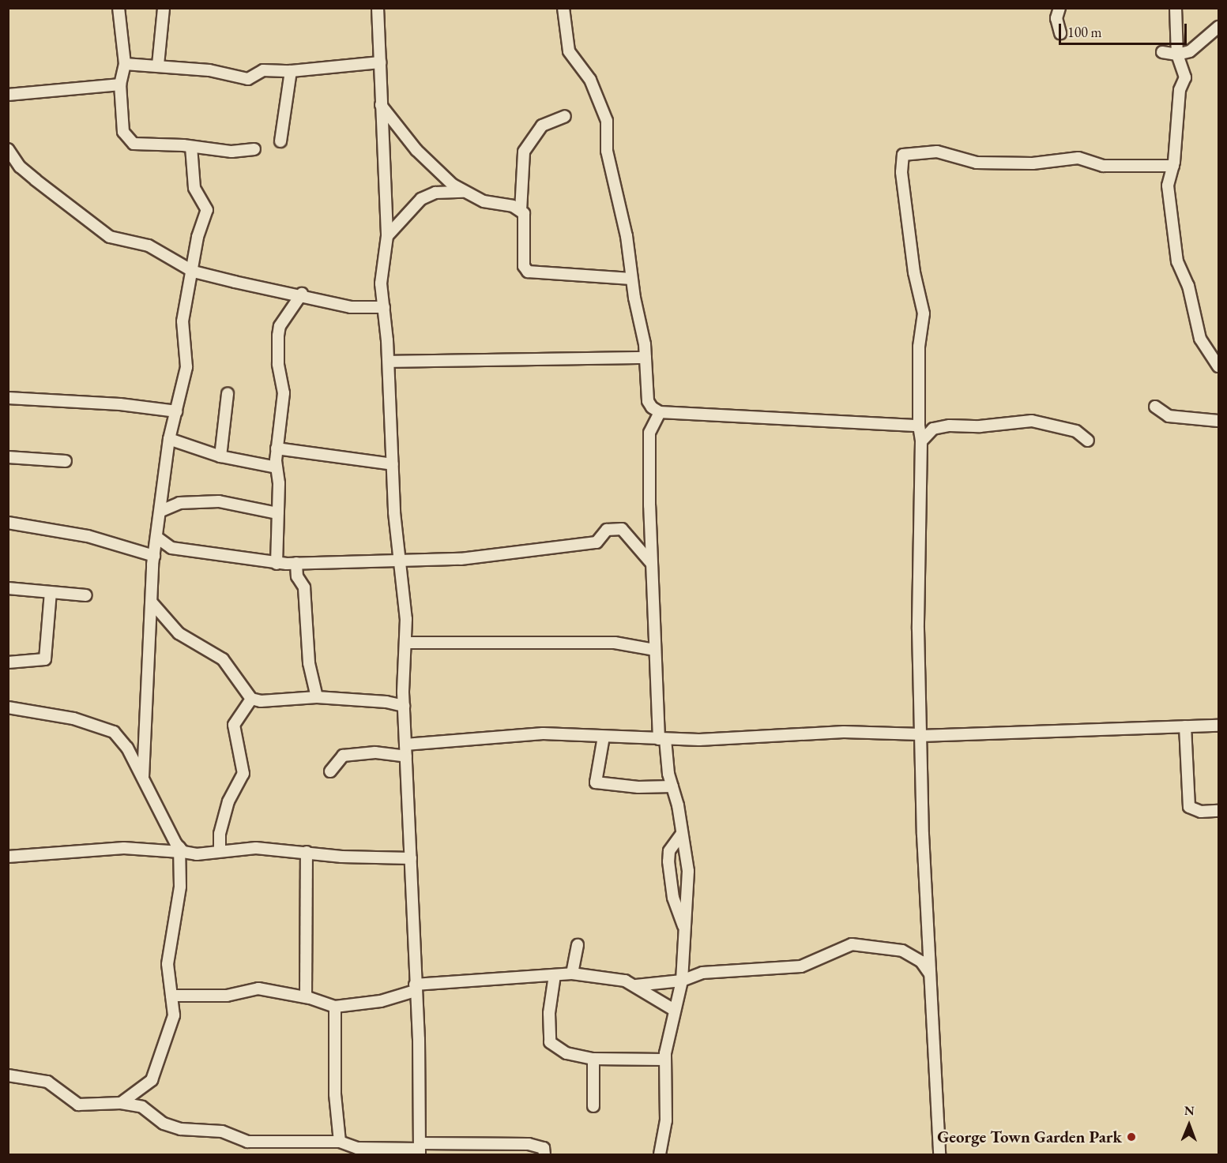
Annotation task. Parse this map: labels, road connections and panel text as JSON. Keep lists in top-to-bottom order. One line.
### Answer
{"places":["George Town Garden Park"],"scale_bar":"100 m","north":"top"}
